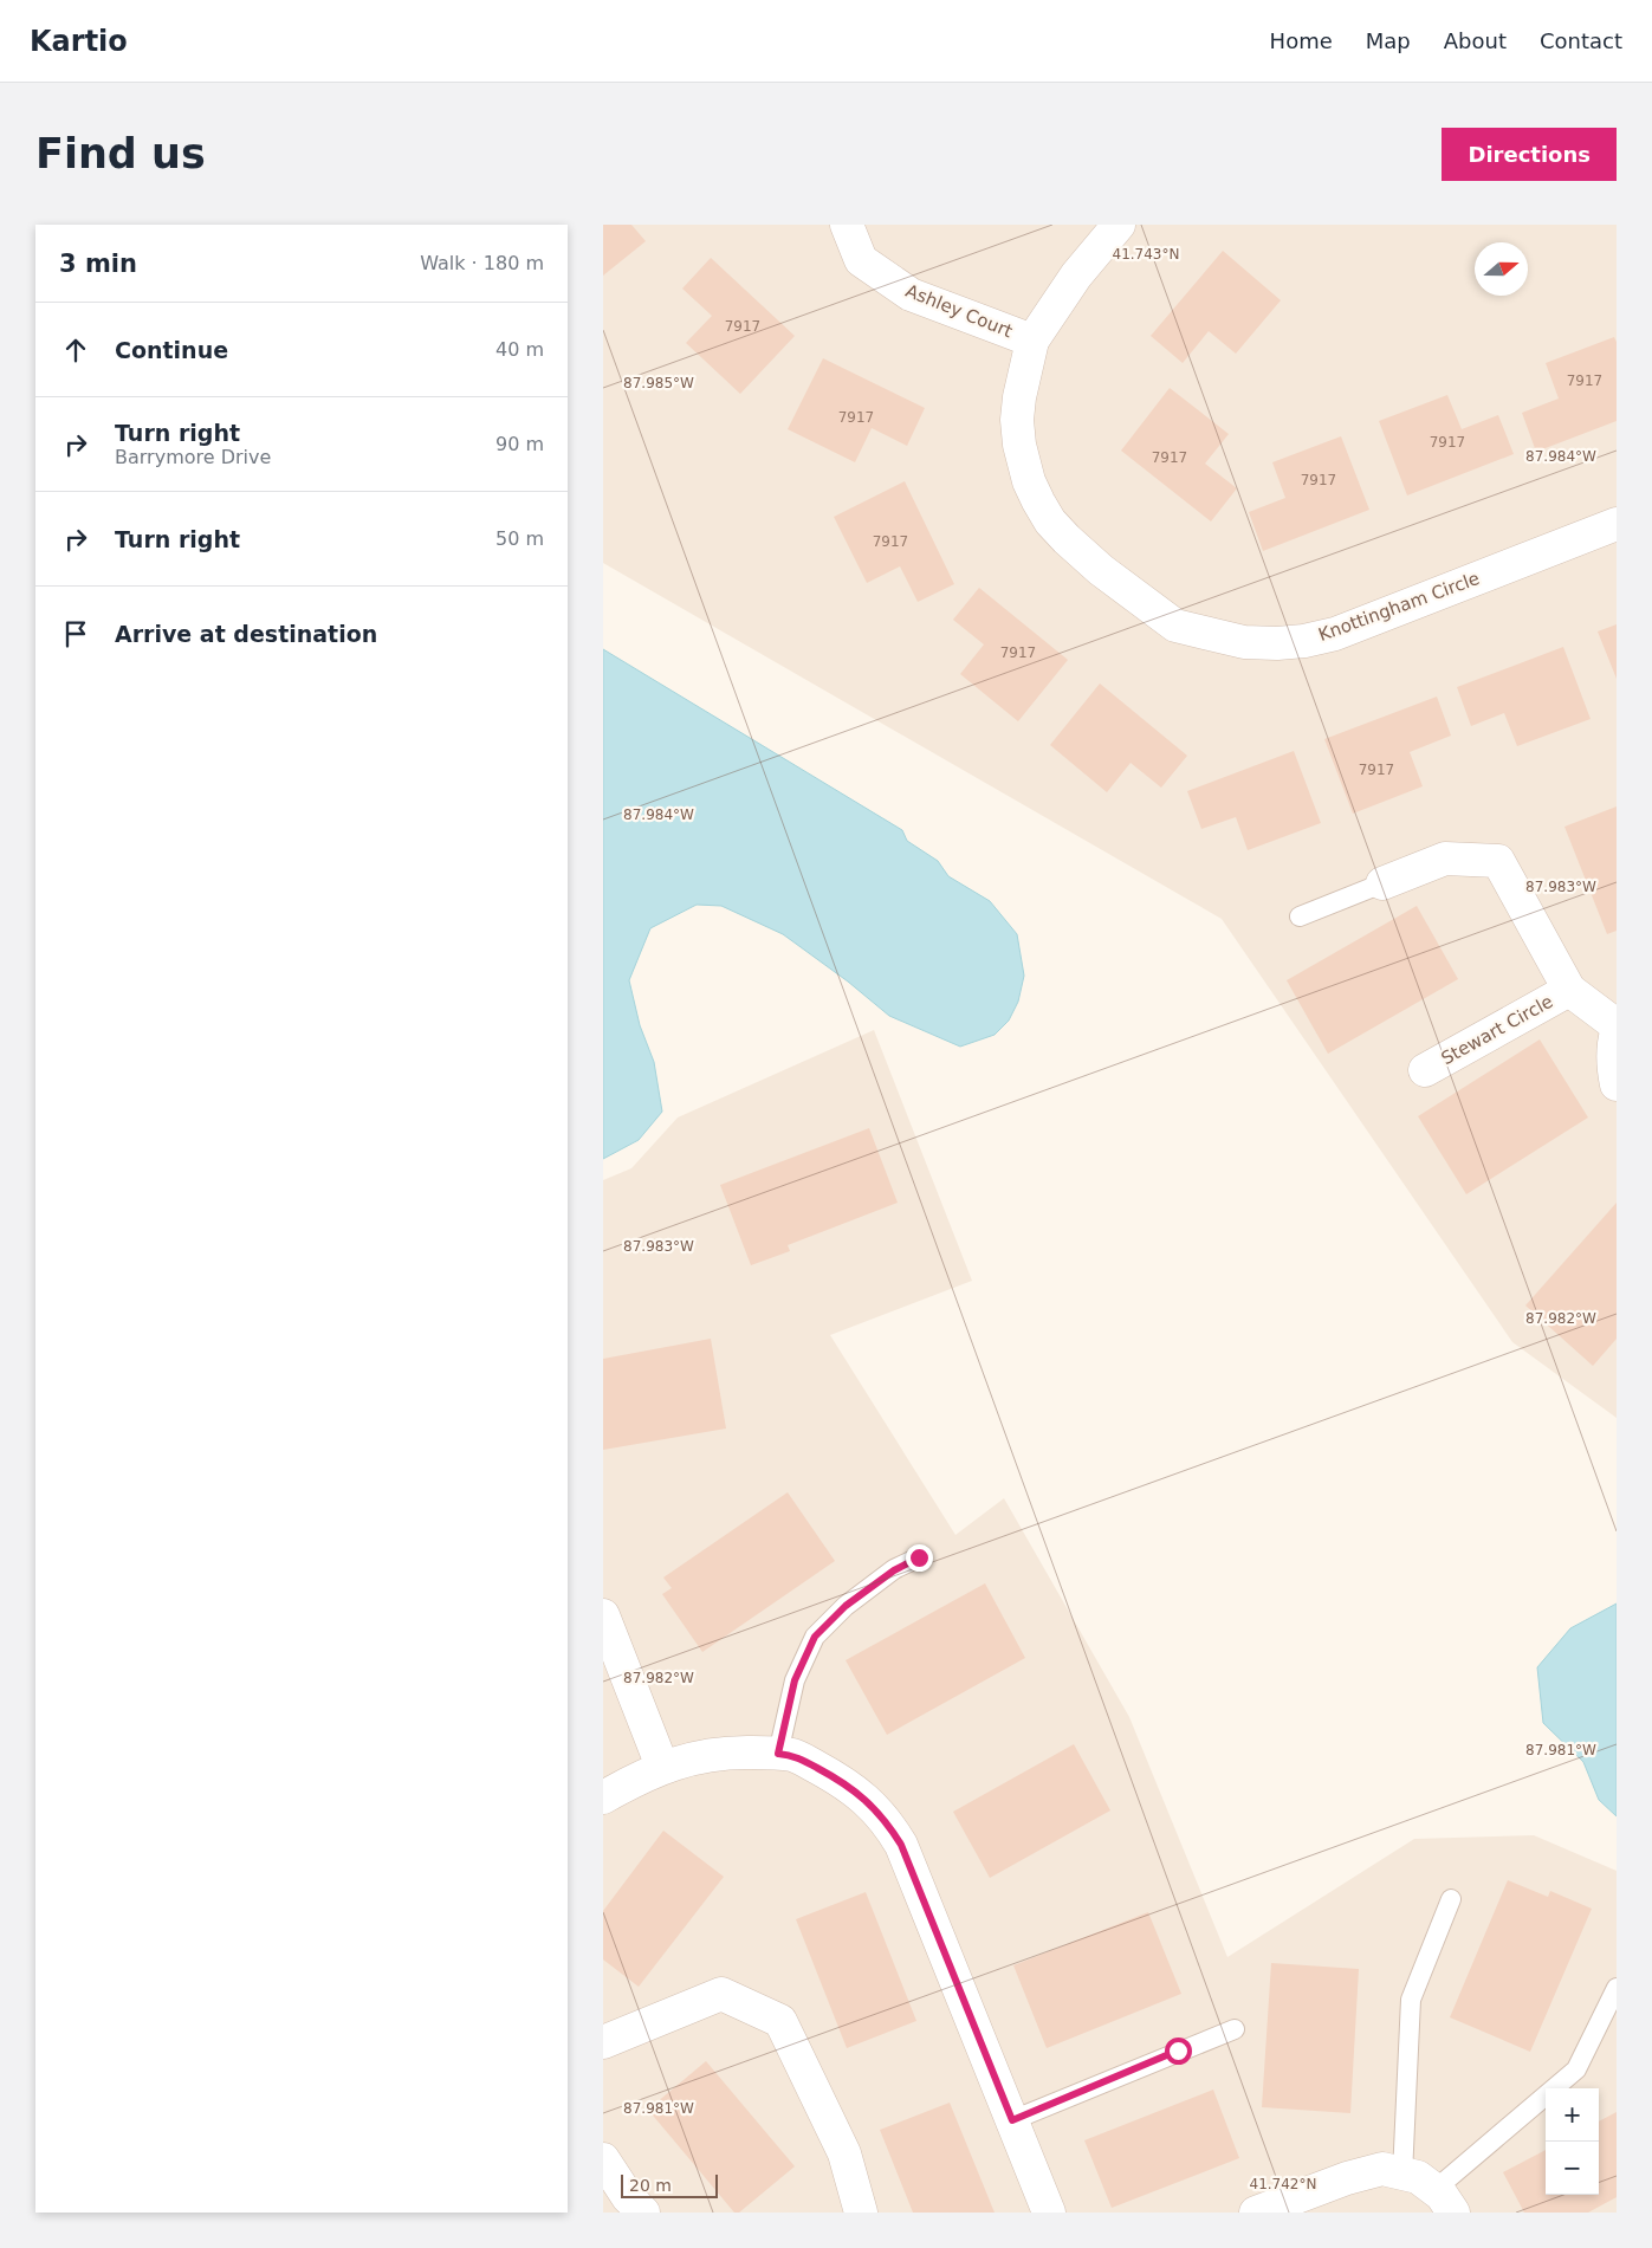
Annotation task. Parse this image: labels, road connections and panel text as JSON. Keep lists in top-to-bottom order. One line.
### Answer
{"streets":{"street":["Ashley Court","Knottingham Circle","Stewart Circle"]},"crossings":[["Ashley Court","Knottingham Circle"]],"house_numbers":["7917","7917","7917","7917","7917","7917","7917","7917","7917"],"scale_bar":"20 m","north":"right","page":{"header":"Kartio","nav":["Home","Map","About","Contact"],"buttons":"Directions","title":"Find us","heading":["3 min","Walk · 180 m"],"list":[["Continue","40 m"],["Turn right","Barrymore Drive","90 m"],["Turn right","50 m"],"Arrive at destination"],"map_buttons":["+","−"],"scale":"20 m"},"coordinates":["41.743°N","87.985°W","87.984°W","87.983°W","87.982°W","87.981°W","41.742°N"]}
